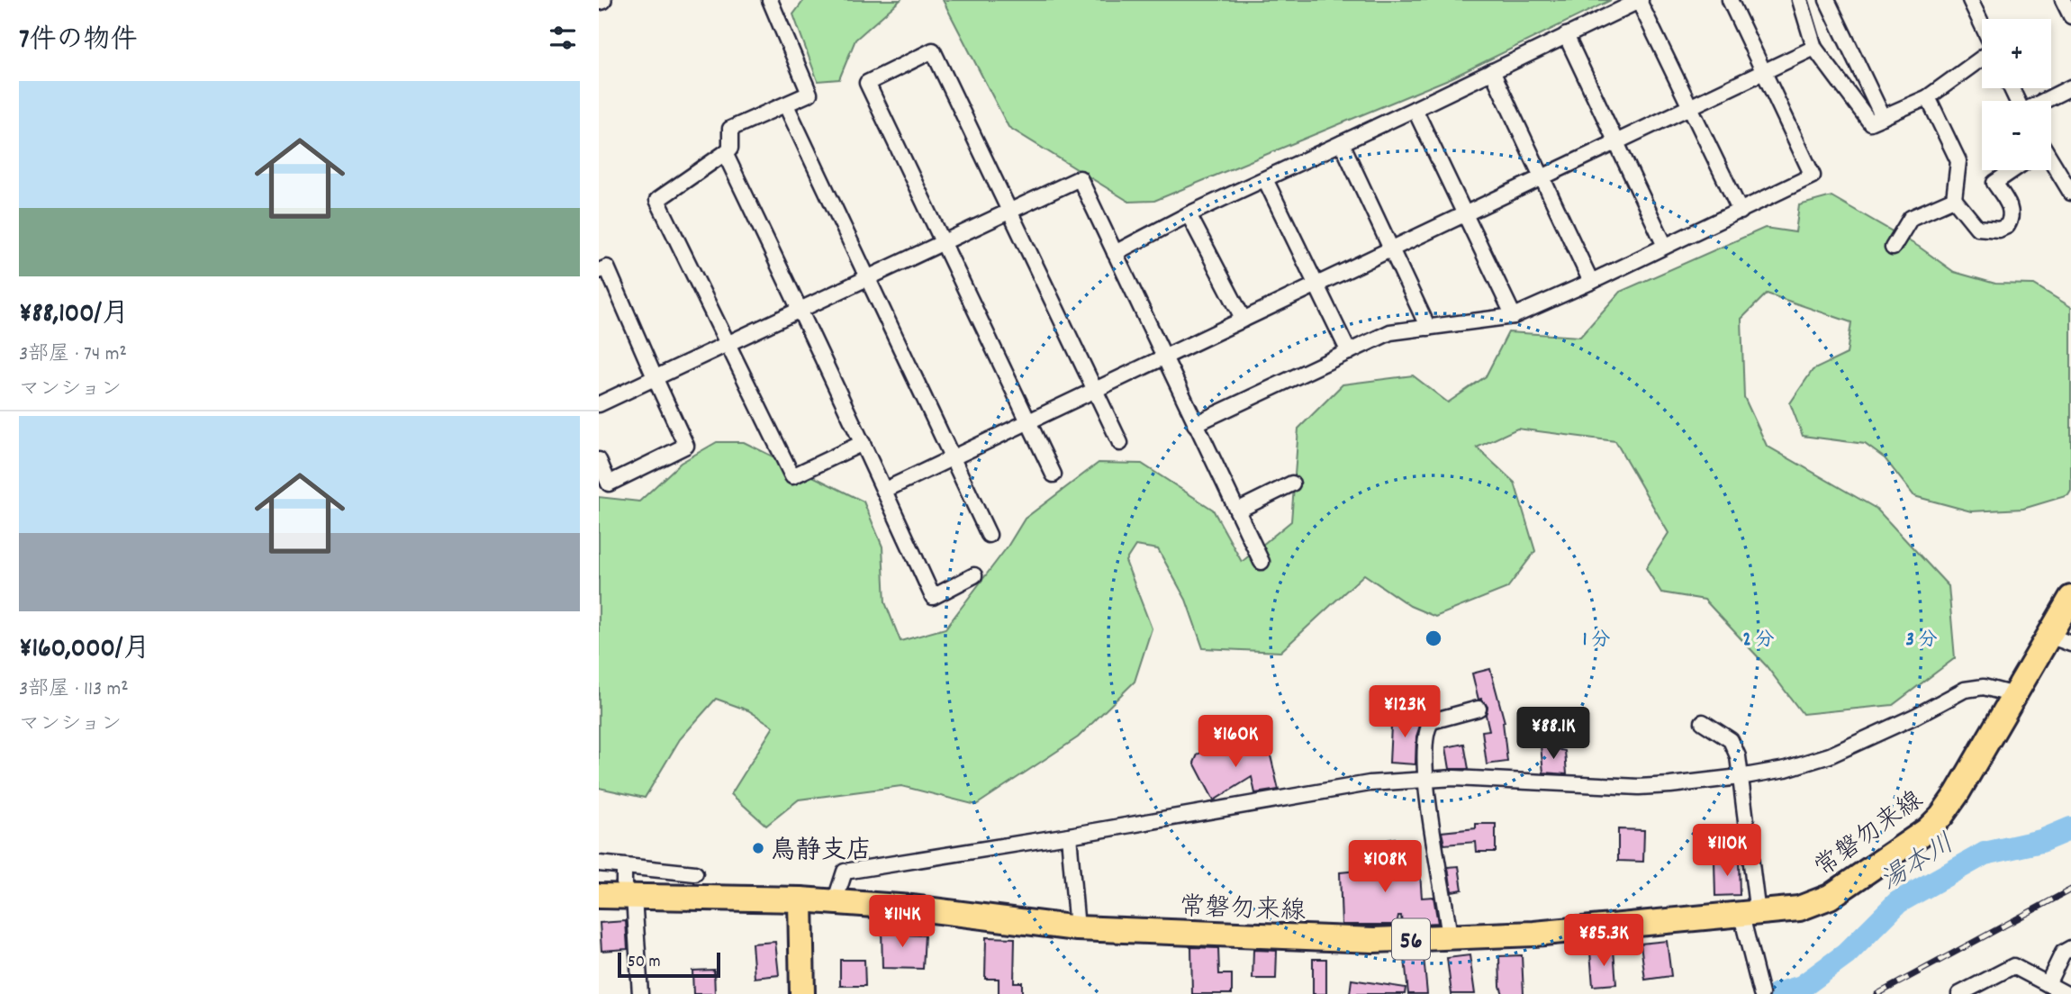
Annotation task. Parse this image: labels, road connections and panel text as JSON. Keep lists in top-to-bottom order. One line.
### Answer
{"streets":{"main road":["常磐勿来線","56"]},"water":["湯本川"],"places":["鳥静支店"],"scale_bar":"50 m","page":{"heading":"7件の物件","map_buttons":["+","−"],"list":[{"name":"¥88,100/月","note":"3部屋 · 74 m² · マンション"},{"name":"¥160,000/月","note":"3部屋 · 113 m² · マンション"}],"price":["¥123K","¥88.1K","¥160K","¥110K","¥108K","¥114K","¥85.3K"],"scale":"50 m"},"rings":["1 分","2 分","3 分"]}
